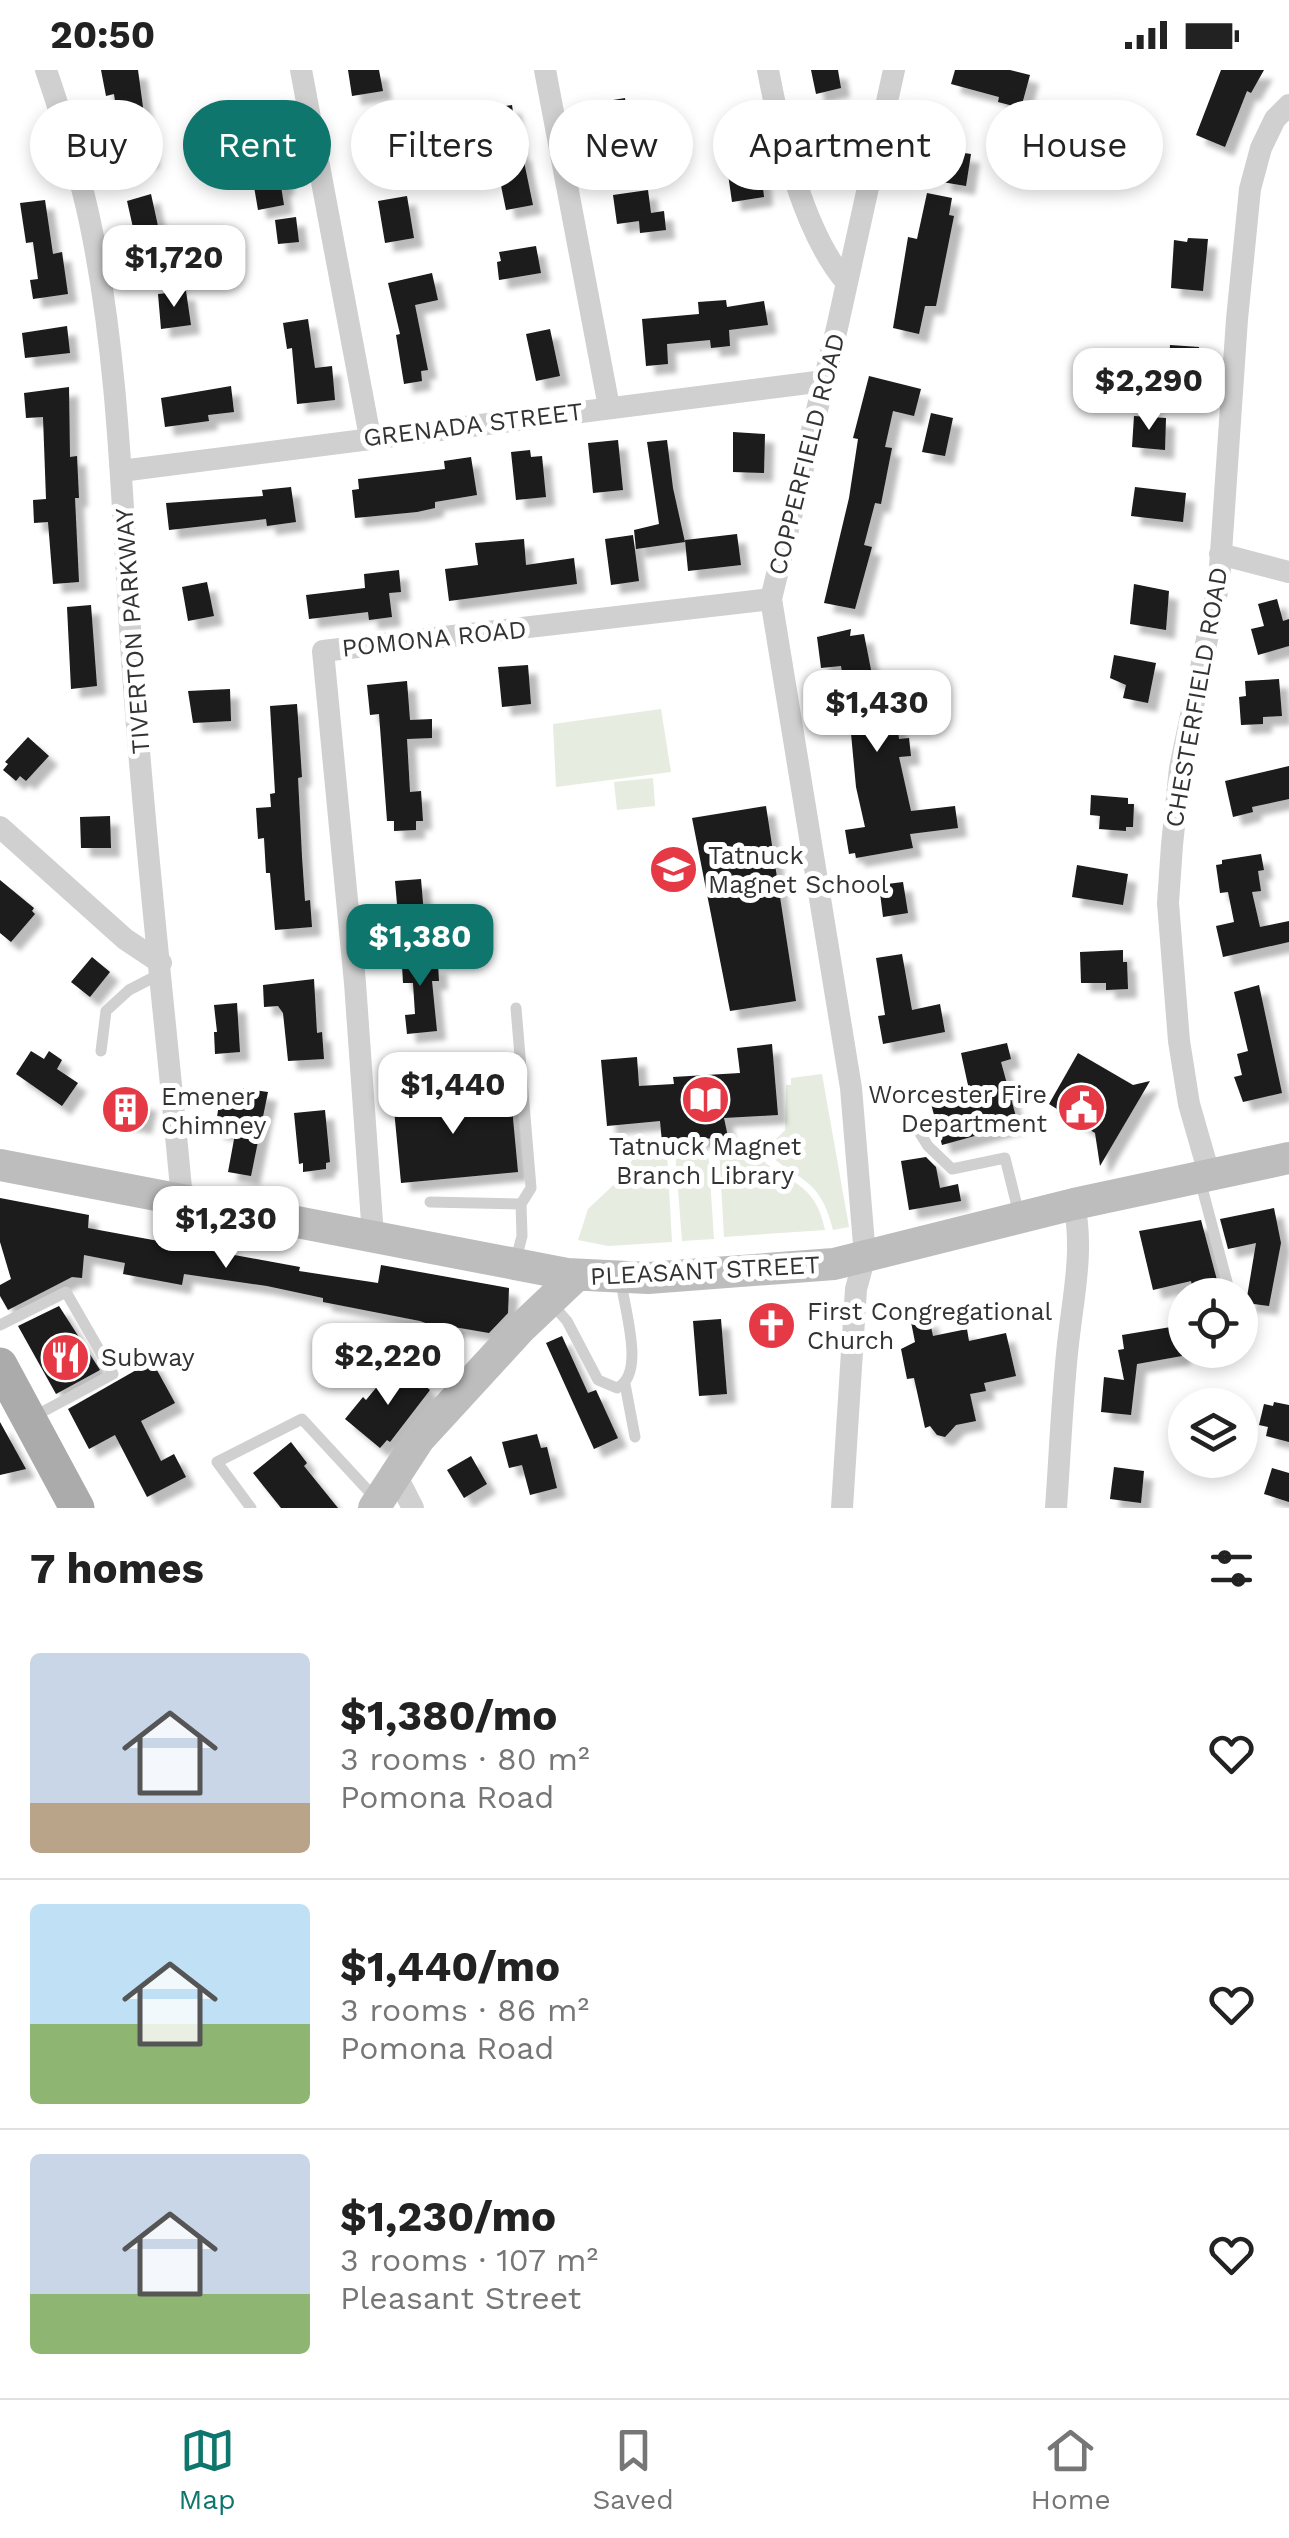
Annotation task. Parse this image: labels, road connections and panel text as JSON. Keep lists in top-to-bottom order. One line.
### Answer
{"streets":{"main road":["PLEASANT STREET"],"street":["GRENADA STREET","COPPERFIELD ROAD","TIVERTON PARKWAY","POMONA ROAD","CHESTERFIELD ROAD"]},"crossings":[["GRENADA STREET","COPPERFIELD ROAD"],["GRENADA STREET","TIVERTON PARKWAY"],["COPPERFIELD ROAD","POMONA ROAD"],["COPPERFIELD ROAD","PLEASANT STREET"],["TIVERTON PARKWAY","PLEASANT STREET"],["POMONA ROAD","PLEASANT STREET"],["CHESTERFIELD ROAD","PLEASANT STREET"]],"places":{"school or university":["Tatnuck Magnet School"],"library":["Tatnuck Magnet Branch Library"],"public building":["Worcester Fire Department"],"building":["Emener Chimney"],"church":["First Congregational Church"],"restaurant":["Subway"]},"page":{"status":"20:50","chip":["Buy","Rent","Filters","New","Apartment","House"],"price":["$1,720","$2,290","$1,430","$1,380","$1,440","$1,230","$2,220"],"heading":"7 homes","list":[{"name":"$1,380/mo","note":"3 rooms · 80 m² · Pomona Road"},{"name":"$1,440/mo","note":"3 rooms · 86 m² · Pomona Road"},{"name":"$1,230/mo","note":"3 rooms · 107 m² · Pleasant Street"}],"tabs":["Map","Saved","Home"]}}
